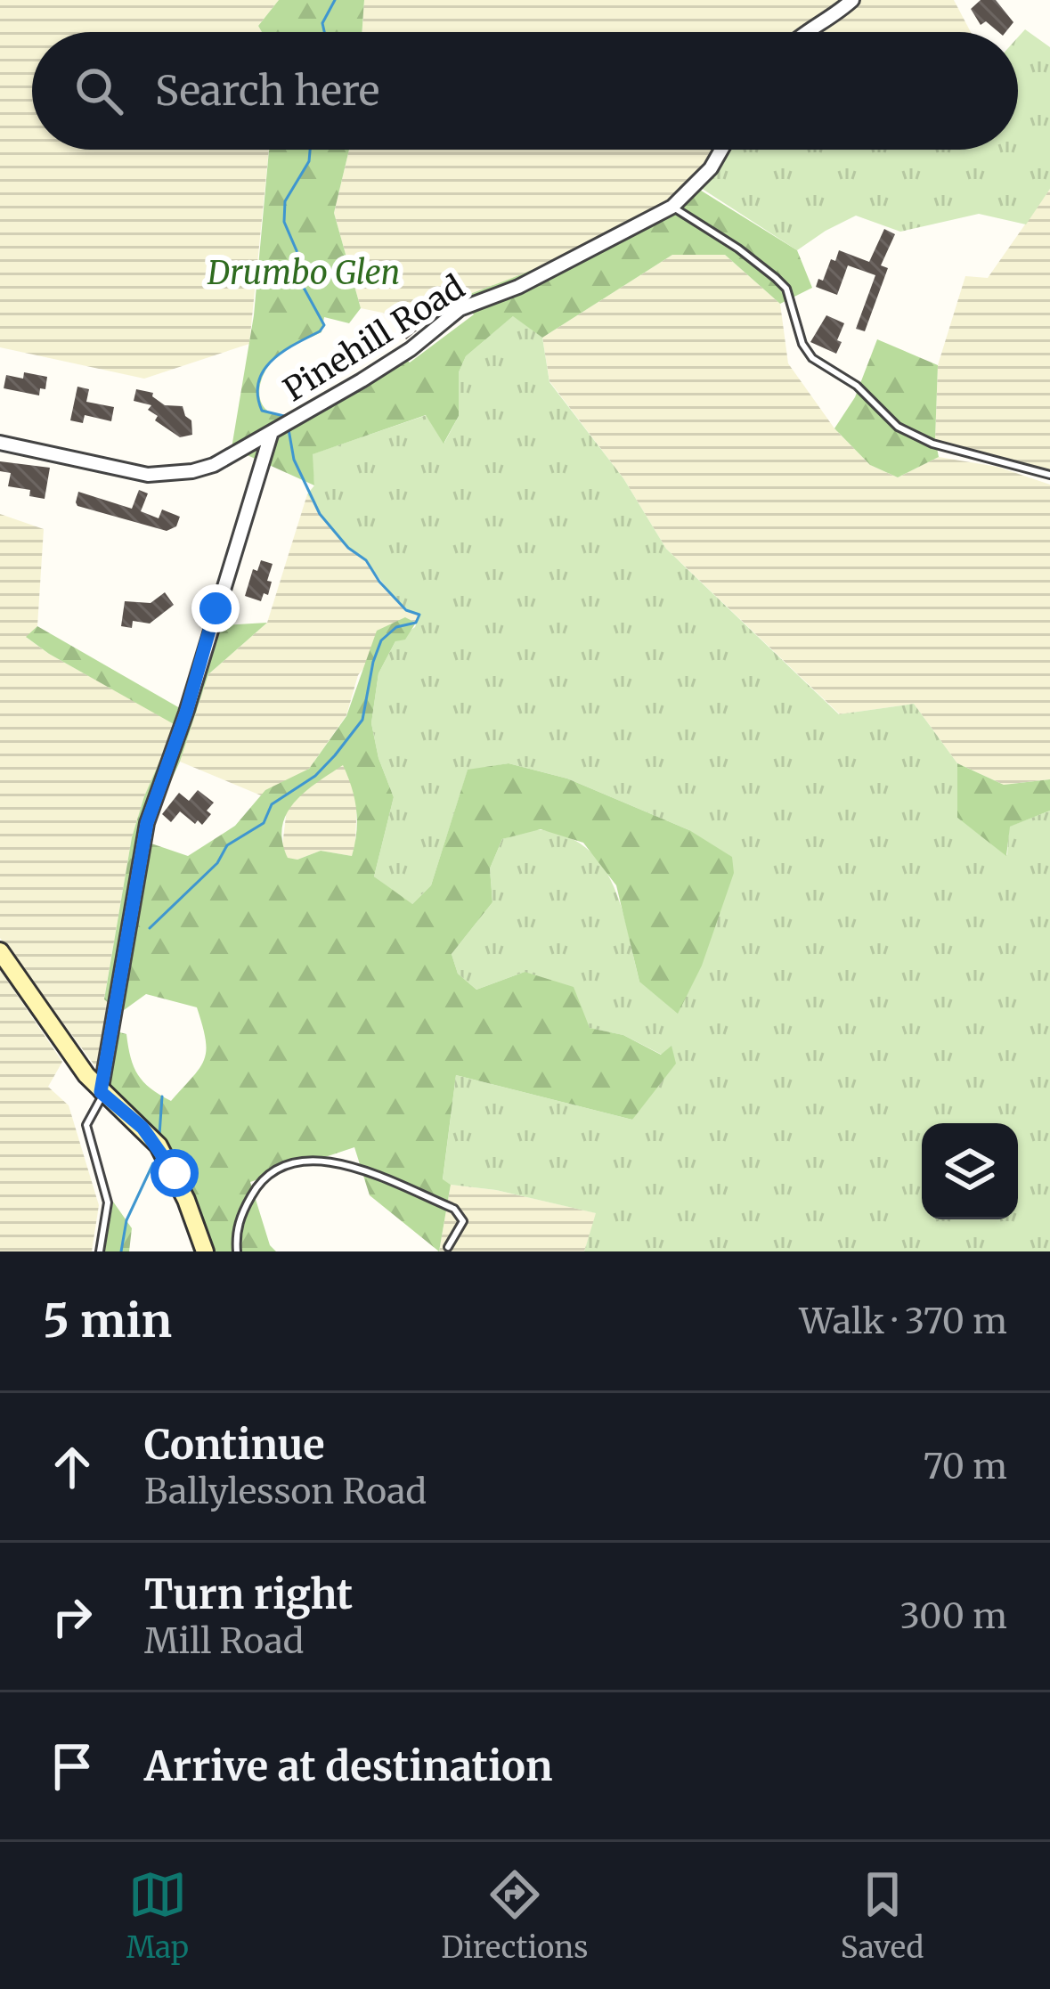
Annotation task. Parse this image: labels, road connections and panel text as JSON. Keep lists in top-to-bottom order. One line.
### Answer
{"streets":{"street":["Pinehill Road"]},"parks":["Drumbo Glen"],"page":{"search":"Search here","heading":["5 min","Walk · 370 m"],"list":[["Continue","Ballylesson Road","70 m"],["Turn right","Mill Road","300 m"],"Arrive at destination"],"nav":["Map","Directions","Saved"]}}
